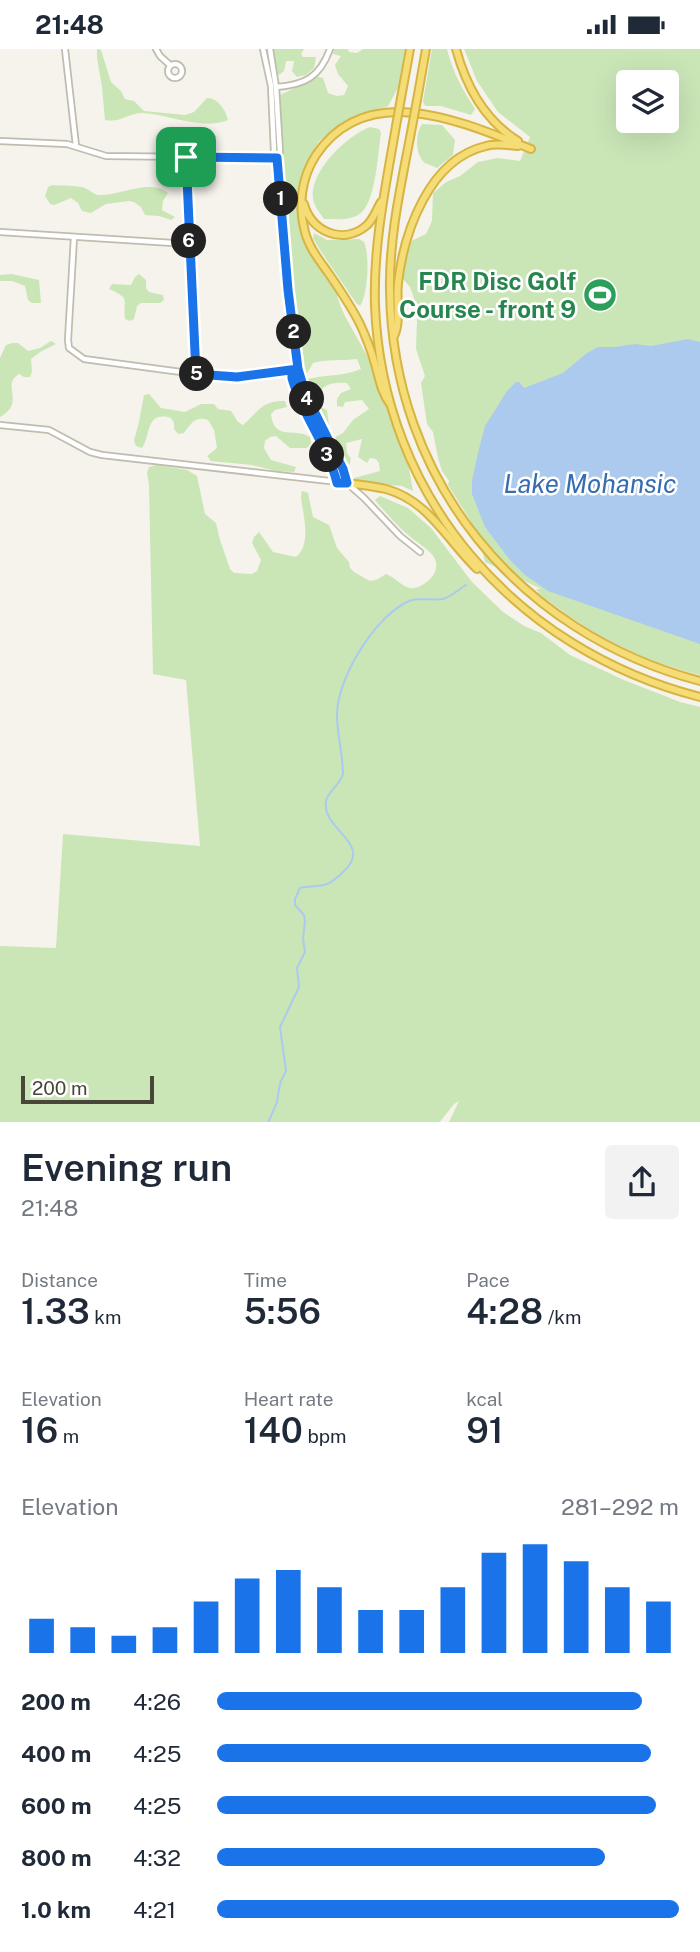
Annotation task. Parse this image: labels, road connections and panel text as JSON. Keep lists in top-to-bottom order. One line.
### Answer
{"water":["Lake Mohansic"],"places":{"sports":["FDR Disc Golf Course - front 9"]},"scale_bar":"200 m","page":{"status":"21:48","pins":["1","6","2","5","4","3"],"scale":"200 m","heading":["Evening run","21:48"],"stats":[["Distance","1.33 km"],["Time","5:56"],["Pace","4:28 /km"],["Elevation","16 m"],["Heart rate","140 bpm"],["kcal","91"]],"chart":["Elevation","281–292 m"],"list":[{"name":"200 m","note":"4:26"},{"name":"400 m","note":"4:25"},{"name":"600 m","note":"4:25"},{"name":"800 m","note":"4:32"},{"name":"1.0 km","note":"4:21"}]}}
